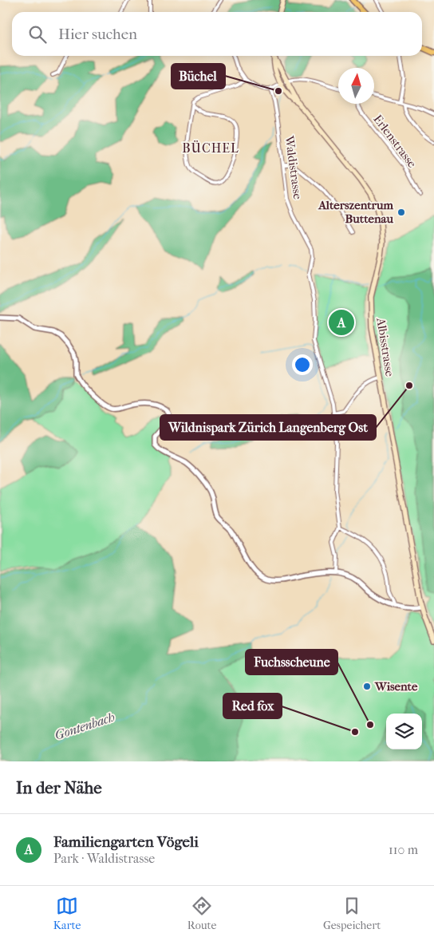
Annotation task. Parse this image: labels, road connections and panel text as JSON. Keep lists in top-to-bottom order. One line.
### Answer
{"streets":{"main road":["Albisstrasse"],"street":["Erlenstrasse","Waldistrasse"]},"districts":["BÜCHEL"],"water":["Gontenbach"],"places":["Büchel","Alterszentrum Buttenau","Wildnispark Zürich Langenberg Ost","Wisente","Fuchsscheune","Red fox"],"north":"top","page":{"search":"Hier suchen","pins":"A","heading":"In der Nähe","list":[{"mark":"A","name":"Familiengarten Vögeli","note":"Park · Waldistrasse","value":"110 m"}],"nav":["Karte","Route","Gespeichert"]}}
